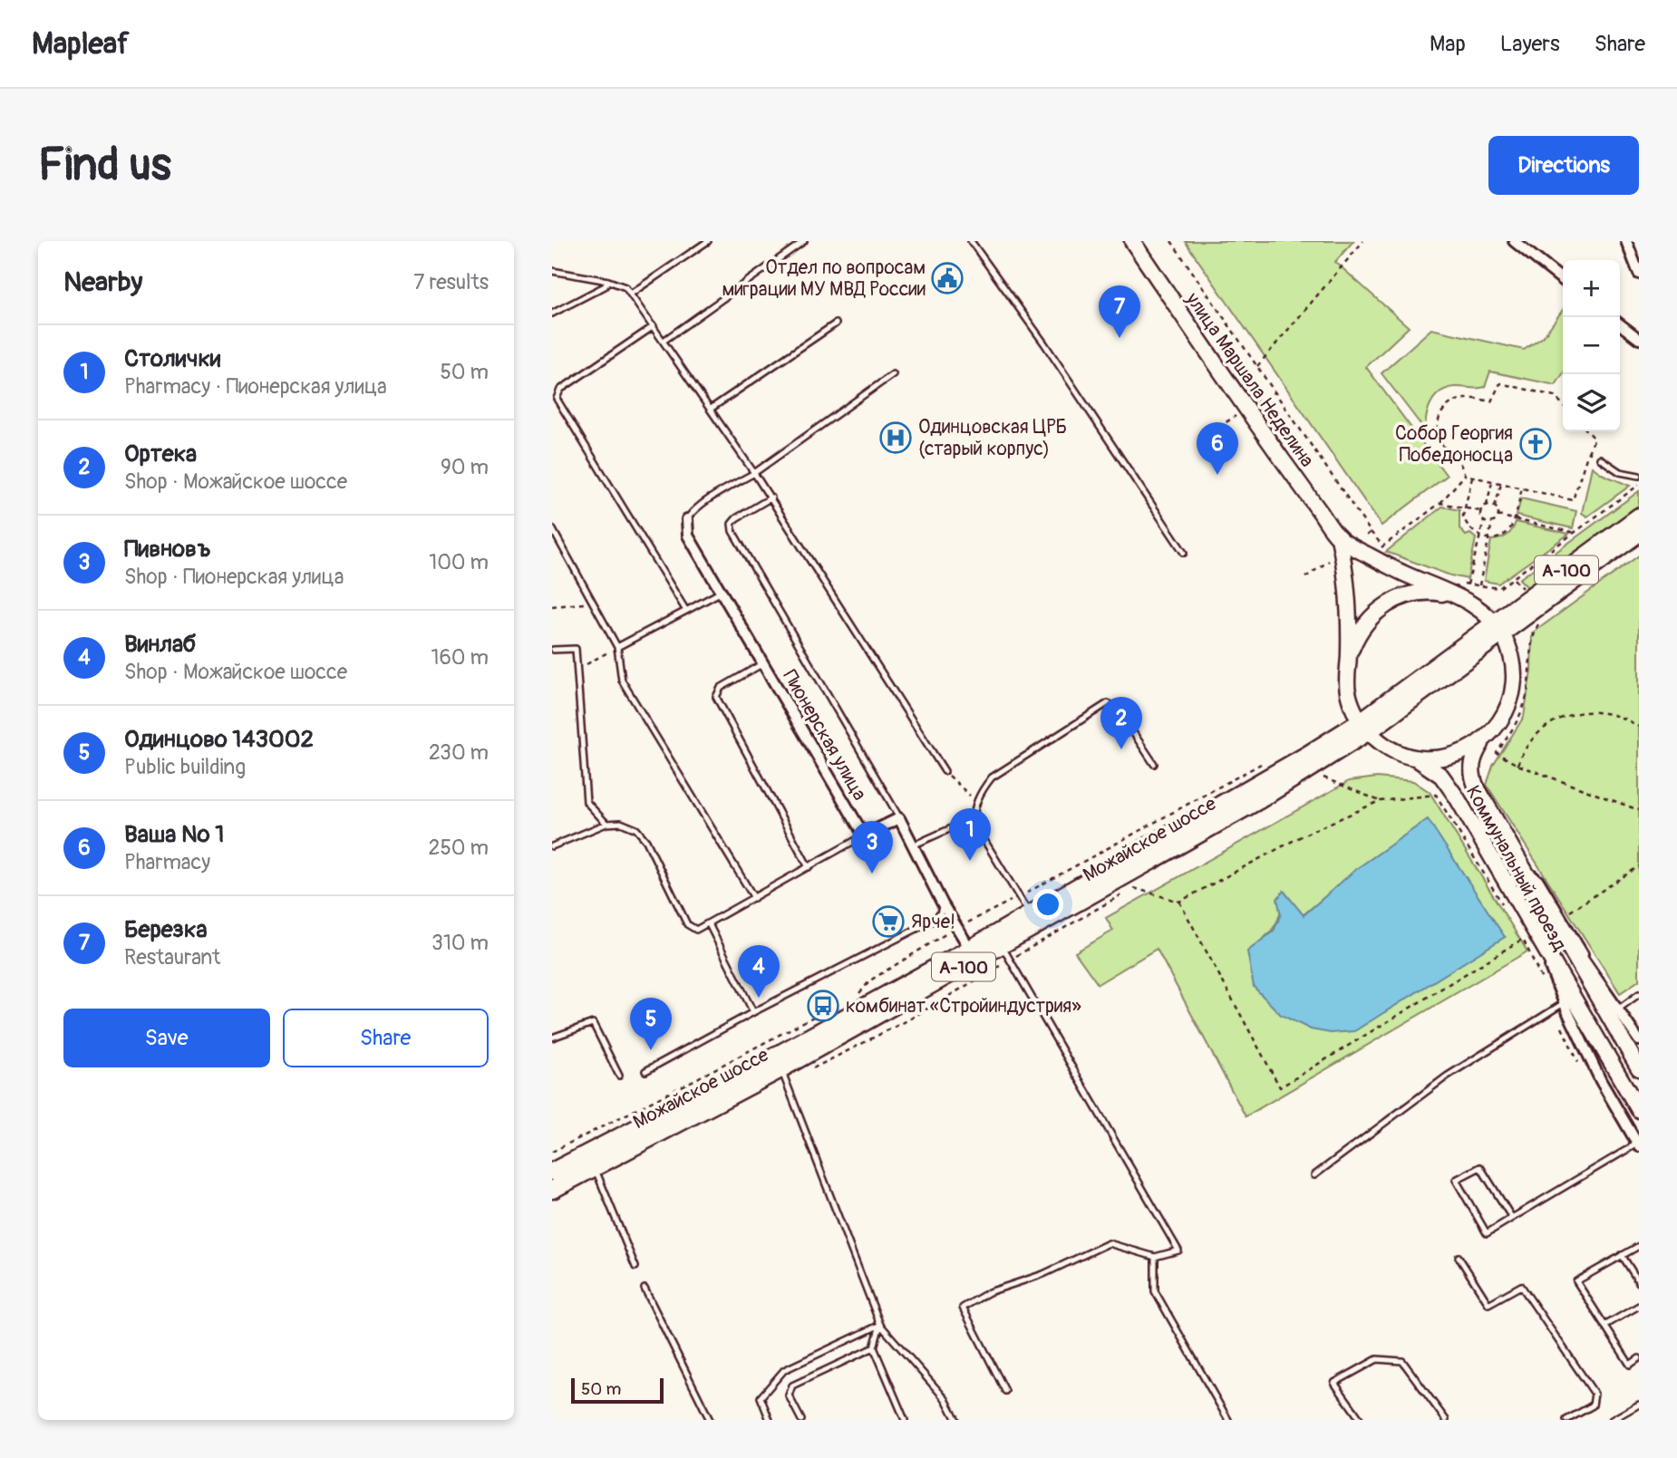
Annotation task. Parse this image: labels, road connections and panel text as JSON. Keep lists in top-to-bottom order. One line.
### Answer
{"streets":{"main road":["улица Маршала Неделина","А-100","Можайское шоссе","Коммунальный проезд"],"street":["Пионерская улица"]},"places":{"public building":["Отдел по вопросам миграции МУ МВД России"],"hospital":["Одинцовская ЦРБ (старый корпус)"],"church":["Собор Георгия Победоносца"],"supermarket":["Ярче!"],"bus stop":["комбинат «Стройиндустрия»"]},"scale_bar":"50 m","page":{"header":"Mapleaf","nav":["Map","Layers","Share"],"buttons":["Directions",["Save","Share"]],"title":"Find us","heading":["Nearby","7 results"],"map_buttons":["+","−"],"pins":["7","6","2","1","3","4","5"],"list":[{"mark":"1","name":"Столички","note":"Pharmacy · Пионерская улица","value":"50 m"},{"mark":"2","name":"Ортека","note":"Shop · Можайское шоссе","value":"90 m"},{"mark":"3","name":"Пивновъ","note":"Shop · Пионерская улица","value":"100 m"},{"mark":"4","name":"Винлаб","note":"Shop · Можайское шоссе","value":"160 m"},{"mark":"5","name":"Одинцово 143002","note":"Public building","value":"230 m"},{"mark":"6","name":"Ваша № 1","note":"Pharmacy","value":"250 m"},{"mark":"7","name":"Березка","note":"Restaurant","value":"310 m"}],"scale":"50 m"}}
